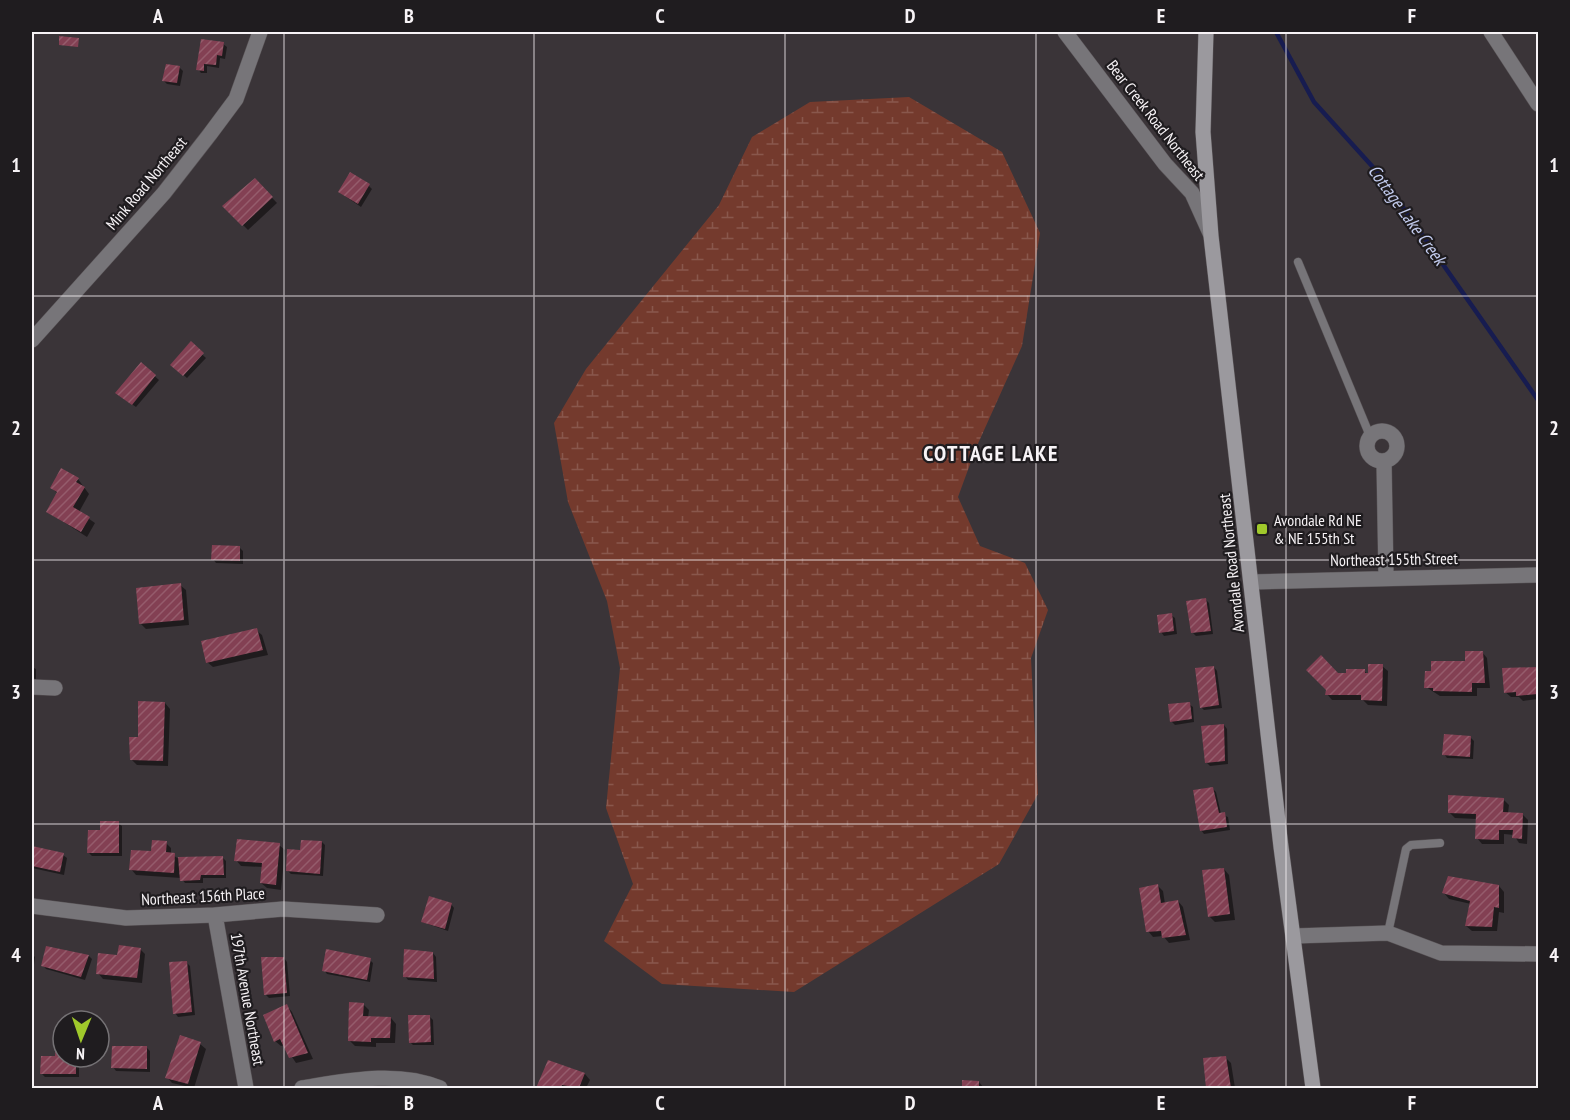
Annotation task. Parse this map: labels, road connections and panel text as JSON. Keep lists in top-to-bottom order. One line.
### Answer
{"streets":{"main road":["Avondale Road Northeast"],"street":["Bear Creek Road Northeast","Mink Road Northeast","Northeast 155th Street","Northeast 156th Place","197th Avenue Northeast"]},"crossings":[["Bear Creek Road Northeast","Avondale Road Northeast"],["Northeast 155th Street","Avondale Road Northeast"],["Northeast 156th Place","197th Avenue Northeast"]],"districts":["COTTAGE LAKE"],"water":["Cottage Lake Creek"],"places":{"transit":["Avondale Rd NE & NE 155th St"]},"north":"bottom","grid":{"columns":["A","B","C","D","E","F"],"rows":["1","2","3","4"]}}
